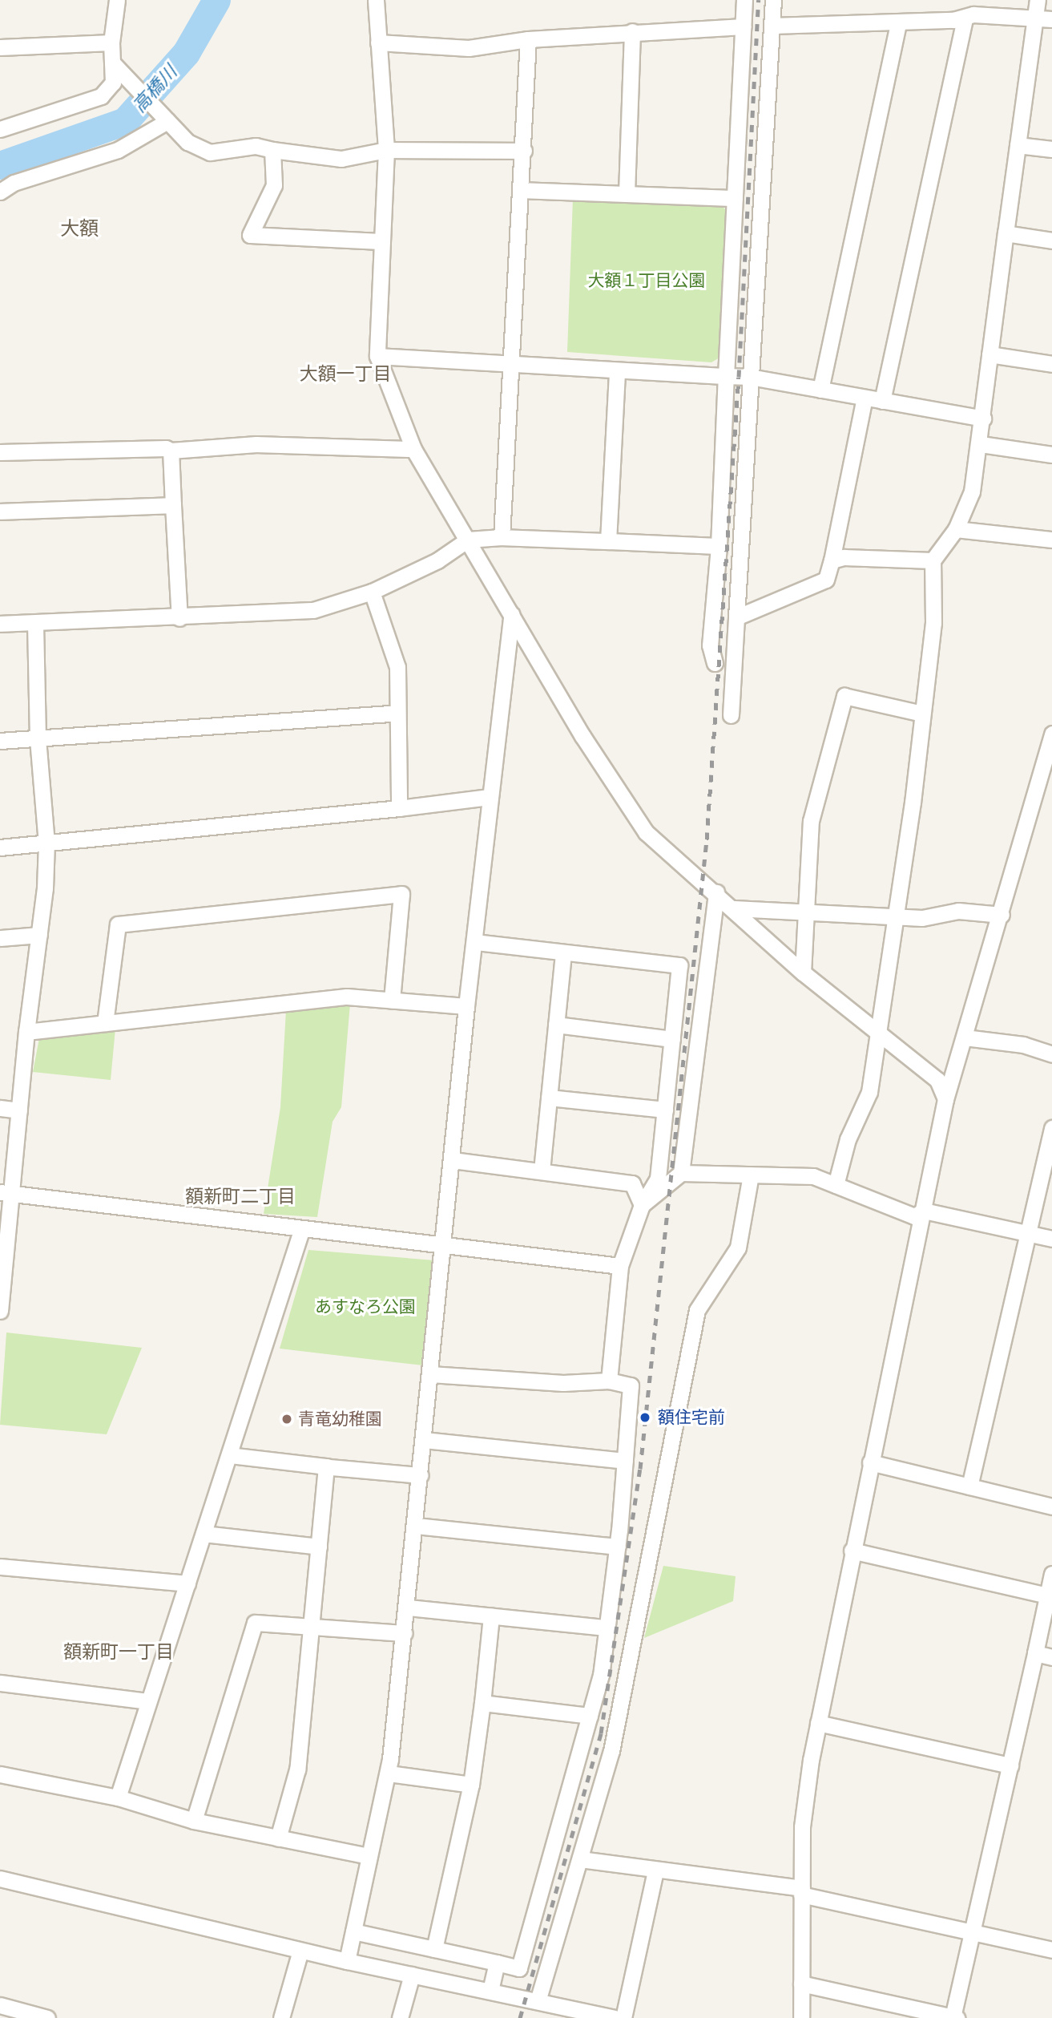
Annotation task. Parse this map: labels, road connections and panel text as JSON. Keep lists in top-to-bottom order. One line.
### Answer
{"districts":["大額","大額一丁目","額新町二丁目","額新町一丁目"],"water":["高橋川"],"parks":["大額１丁目公園","あすなろ公園"],"places":["額住宅前","青竜幼稚園"]}
